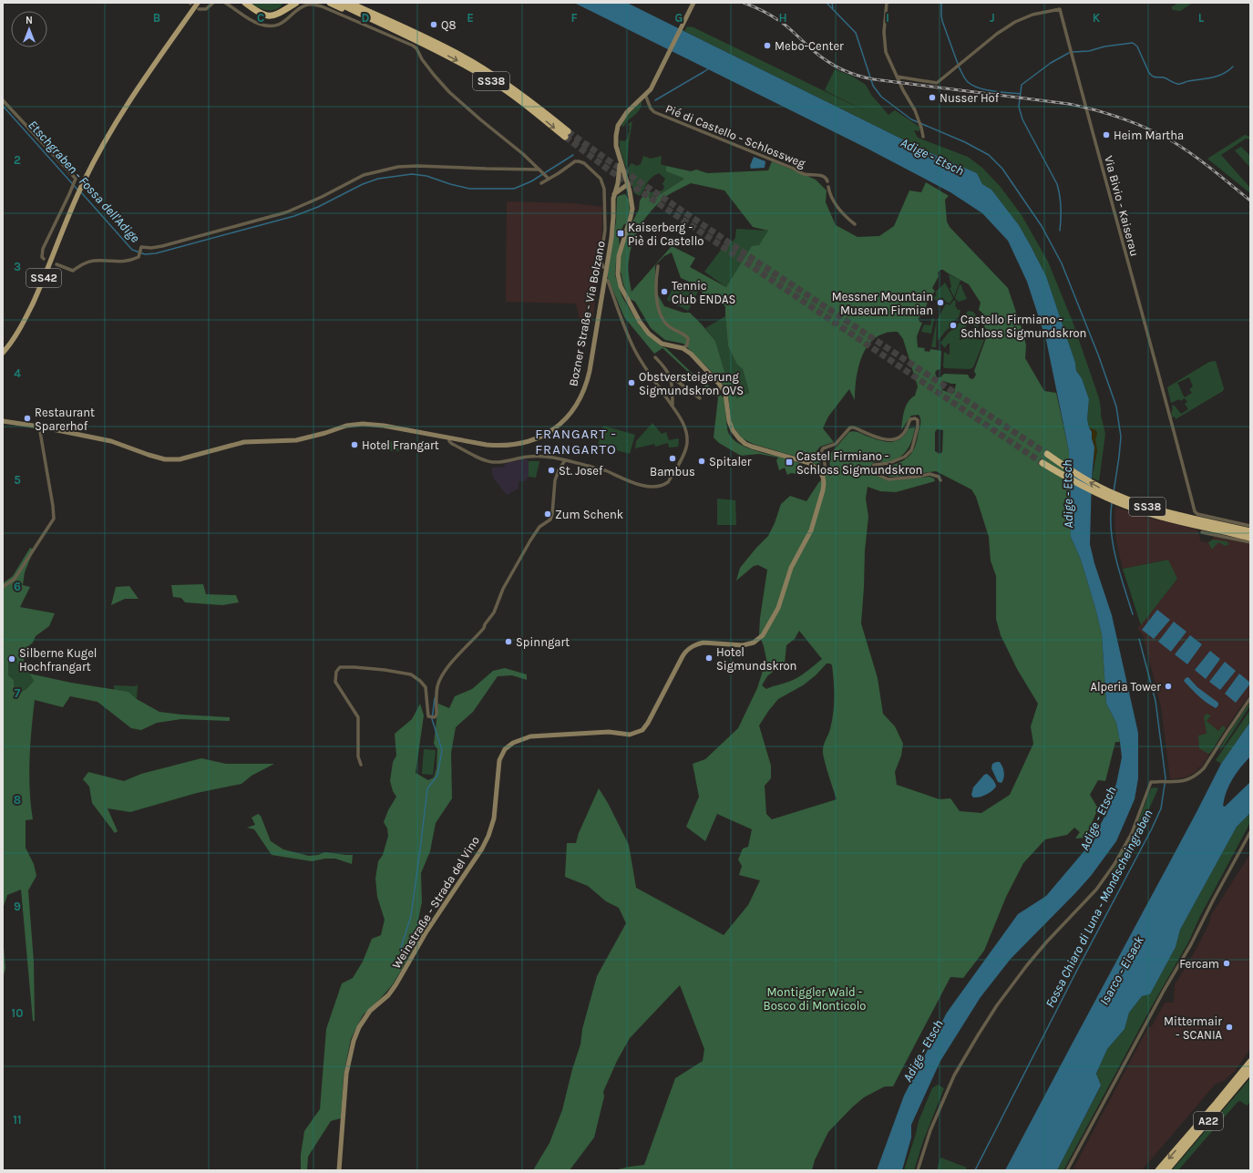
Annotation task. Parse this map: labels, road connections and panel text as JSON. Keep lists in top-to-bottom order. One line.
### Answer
{"streets":{"highway":["SS38","A22"],"main road":["SS42","Bozner Straße - Via Bolzano","Weinstraße - Strada del Vino"],"street":["Pié di Castello - Schlossweg","Via Bivio - Kaiserau"]},"districts":["FRANGART - FRANGARTO"],"water":["Adige - Etsch","Etschgraben - Fossa dell'Adige","Fossa Chiaro di Luna - Mondscheingraben","Isarco - Eisack"],"parks":["Montiggler Wald - Bosco di Monticolo"],"places":{"other":["Q8","Mebo-Center","Nusser Hof","Heim Martha","Tennic Club ENDAS","Messner Mountain Museum Firmian","Castello Firmiano - Schloss Sigmundskron","Obstversteigerung Sigmundskron OVS","Restaurant Sparerhof","Hotel Frangart","Bambus","Spitaler","St. Josef","Zum Schenk","Spinngart","Hotel Sigmundskron","Silberne Kugel Hochfrangart","Alperia Tower","Fercam","Mittermair - SCANIA"],"transit":["Kaiserberg - Piè di Castello","Castel Firmiano - Schloss Sigmundskron"]},"north":"top","grid":{"columns":["B","C","D","E","F","G","H","I","J","K","L"],"rows":["2","3","4","5","6","7","8","9","10","11"]}}
